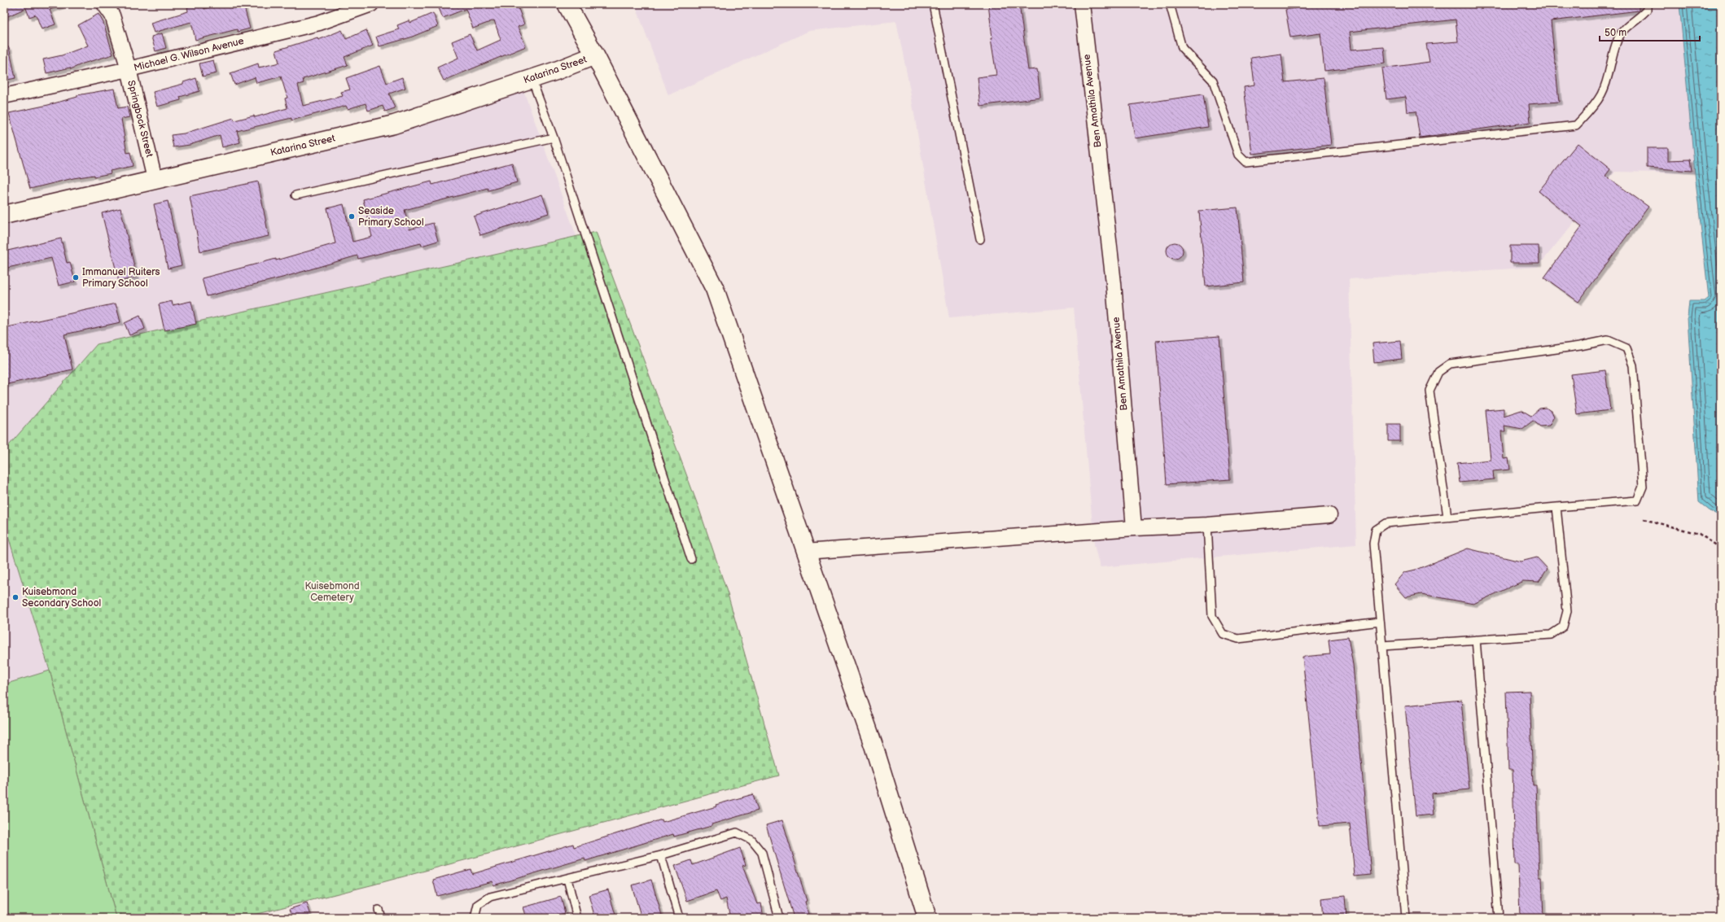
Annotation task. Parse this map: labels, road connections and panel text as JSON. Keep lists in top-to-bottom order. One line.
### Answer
{"streets":{"street":["Michael G. Wilson Avenue","Katarina Street","Ben Amathila Avenue","Springbock Street"]},"crossings":[["Michael G. Wilson Avenue","Springbock Street"],["Katarina Street","Springbock Street"]],"parks":["Kuisebmond Cemetery"],"places":["Seaside Primary School","Immanuel Ruiters Primary School","Kuisebmond Secondary School"],"scale_bar":"50 m"}
